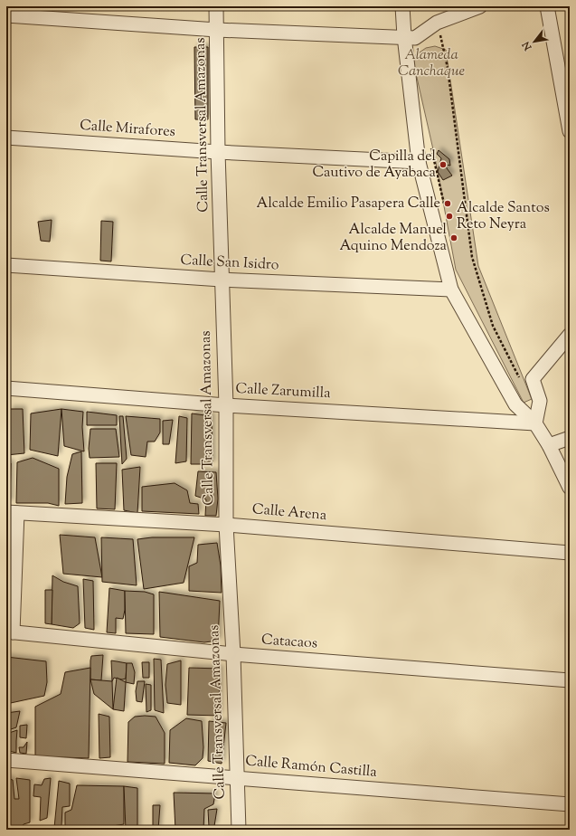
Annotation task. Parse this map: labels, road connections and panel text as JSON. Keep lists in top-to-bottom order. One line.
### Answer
{"streets":{"street":["Calle Transversal Amazonas","Calle Mirafores","Calle San Isidro","Calle Zarumilla","Calle Arena","Catacaos","Calle Ramón Castilla"]},"crossings":[["Calle Transversal Amazonas","Calle Mirafores"],["Calle Transversal Amazonas","Calle San Isidro"],["Calle Transversal Amazonas","Calle Zarumilla"],["Calle Transversal Amazonas","Calle Arena"],["Calle Transversal Amazonas","Catacaos"],["Calle Transversal Amazonas","Calle Ramón Castilla"]],"parks":["Alameda Canchaque"],"places":["Capilla del Cautivo de Ayabaca","Alcalde Emilio Pasapera Calle","Alcalde Santos Reto Neyra","Alcalde Manuel Aquino Mendoza"],"north":"bottom left"}
